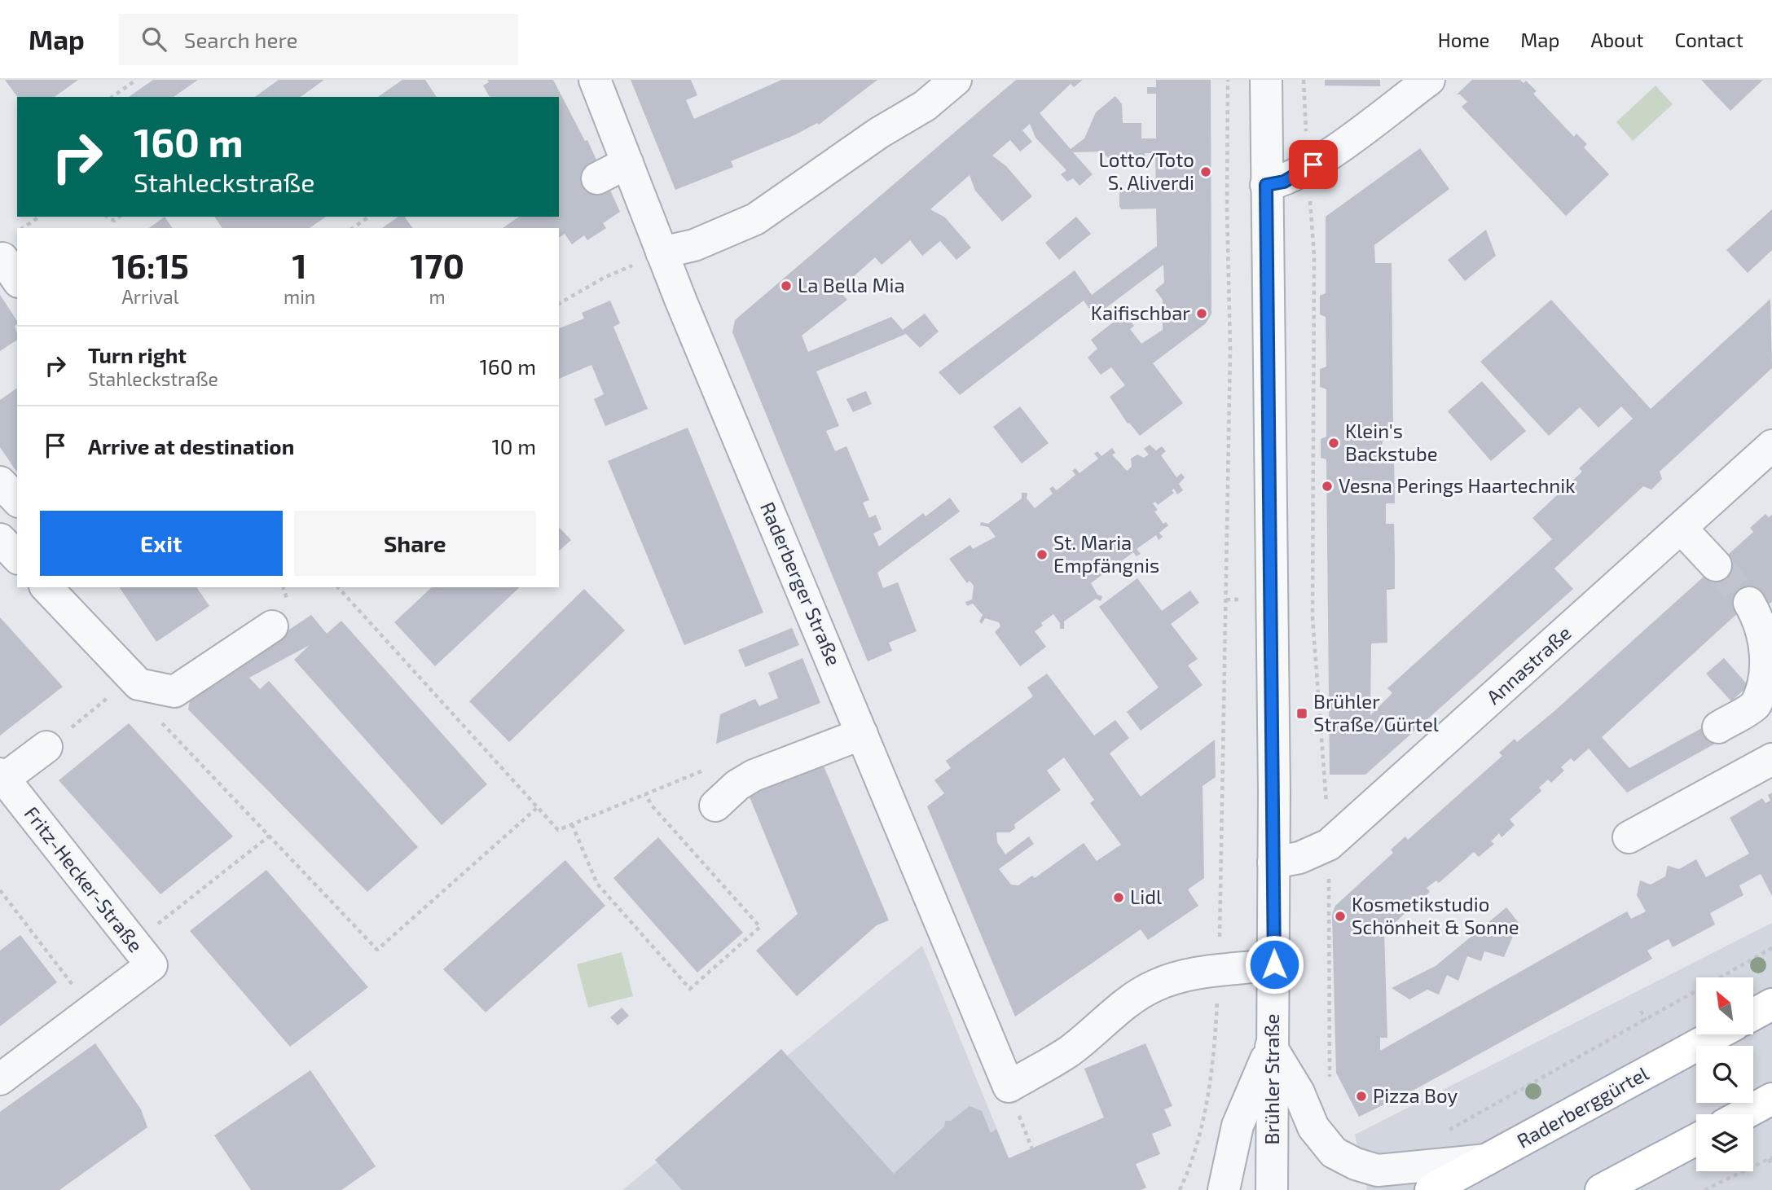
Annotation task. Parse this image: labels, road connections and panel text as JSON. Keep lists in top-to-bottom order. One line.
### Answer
{"streets":{"main road":["Raderberggürtel"],"street":["Raderberger Straße","Annastraße","Fritz-Hecker-Straße","Brühler Straße"]},"crossings":[["Annastraße","Brühler Straße"]],"places":{"other":["Lotto/Toto S. Aliverdi","La Bella Mia","Kaifischbar","Klein's Backstube","Vesna Perings Haartechnik","St. Maria Empfängnis","Lidl","Kosmetikstudio Schönheit & Sonne","Pizza Boy"],"transit":["Brühler Straße/Gürtel"]},"north":"top left","page":{"header":"Map","search":"Search here","nav":["Home","Map","About","Contact"],"turn":["160 m","Stahleckstraße"],"eta":["16:15","Arrival","1","min","170","m"],"list":[{"name":"Turn right","note":"Stahleckstraße","value":"160 m"},{"name":"Arrive at destination","value":"10 m"}],"buttons":["Exit","Share"]}}
